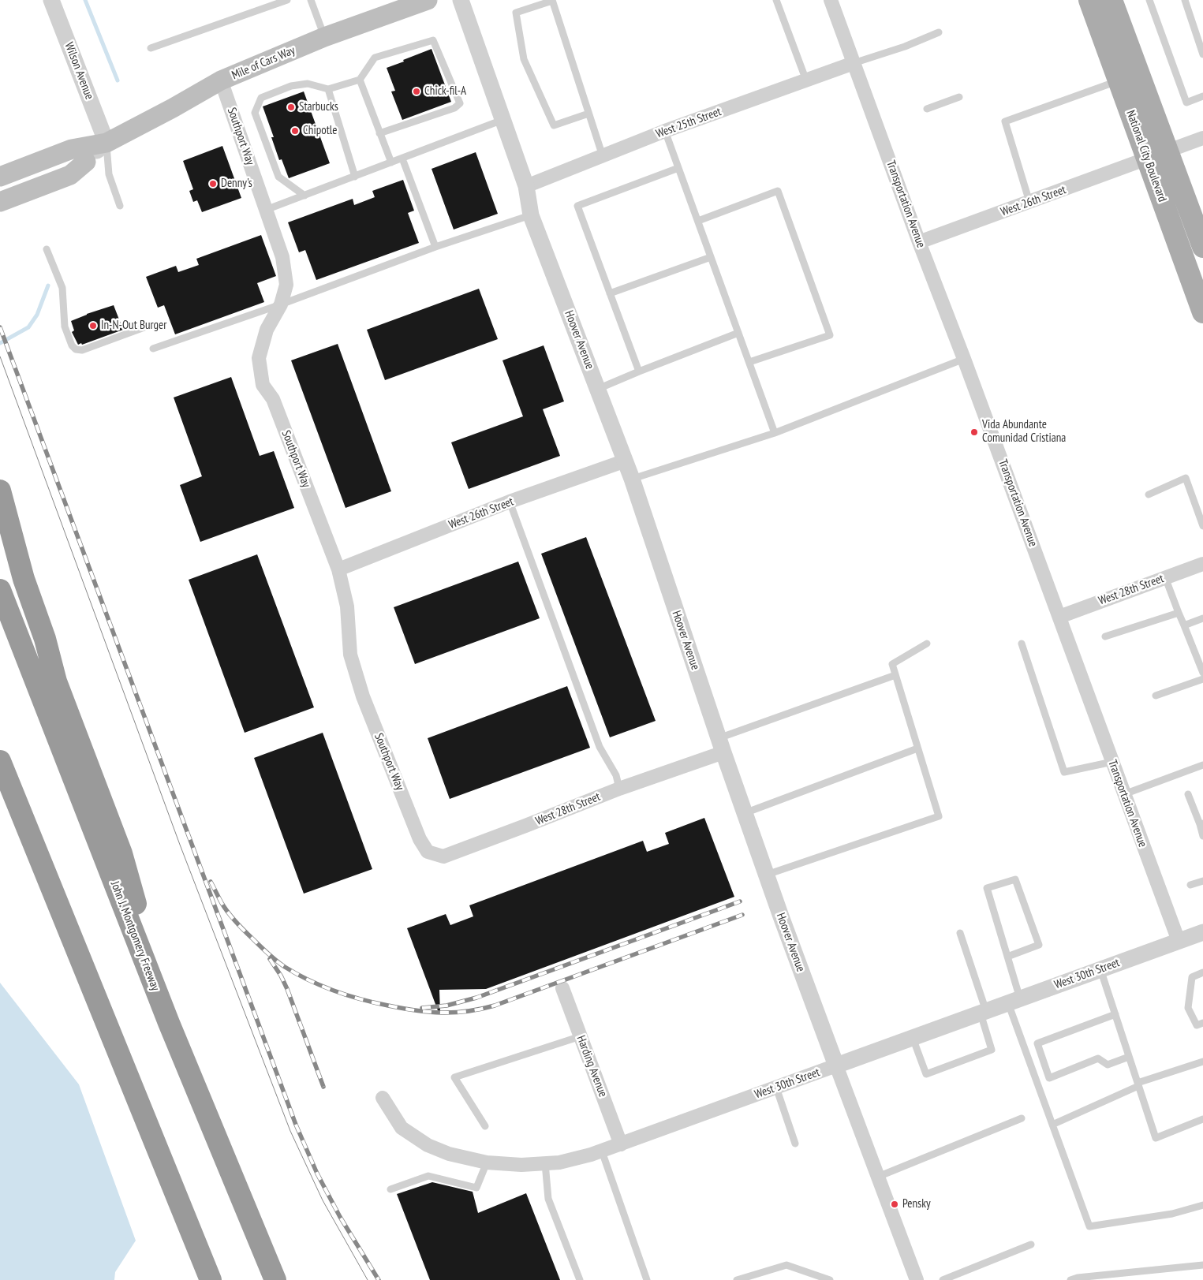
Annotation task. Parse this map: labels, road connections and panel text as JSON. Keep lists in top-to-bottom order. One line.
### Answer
{"streets":{"highway":["John J. Montgomery Freeway"],"main road":["Mile of Cars Way","National City Boulevard"],"street":["Wilson Avenue","West 25th Street","Southport Way","West 26th Street","Transportation Avenue","Hoover Avenue","West 28th Street","West 30th Street","Harding Avenue"]},"crossings":[["Mile of Cars Way","Wilson Avenue"],["Mile of Cars Way","Southport Way"],["West 25th Street","Transportation Avenue"],["West 25th Street","Hoover Avenue"],["Southport Way","West 26th Street"],["Southport Way","West 28th Street"],["National City Boulevard","West 26th Street"],["West 26th Street","Transportation Avenue"],["West 26th Street","Hoover Avenue"],["Transportation Avenue","West 28th Street"],["Transportation Avenue","West 30th Street"],["Hoover Avenue","West 28th Street"],["Hoover Avenue","West 30th Street"],["West 30th Street","Harding Avenue"]],"places":["Chick-fil-A","Starbucks","Chipotle","Denny's","In-N-Out Burger","Vida Abundante Comunidad Cristiana","Pensky"]}
